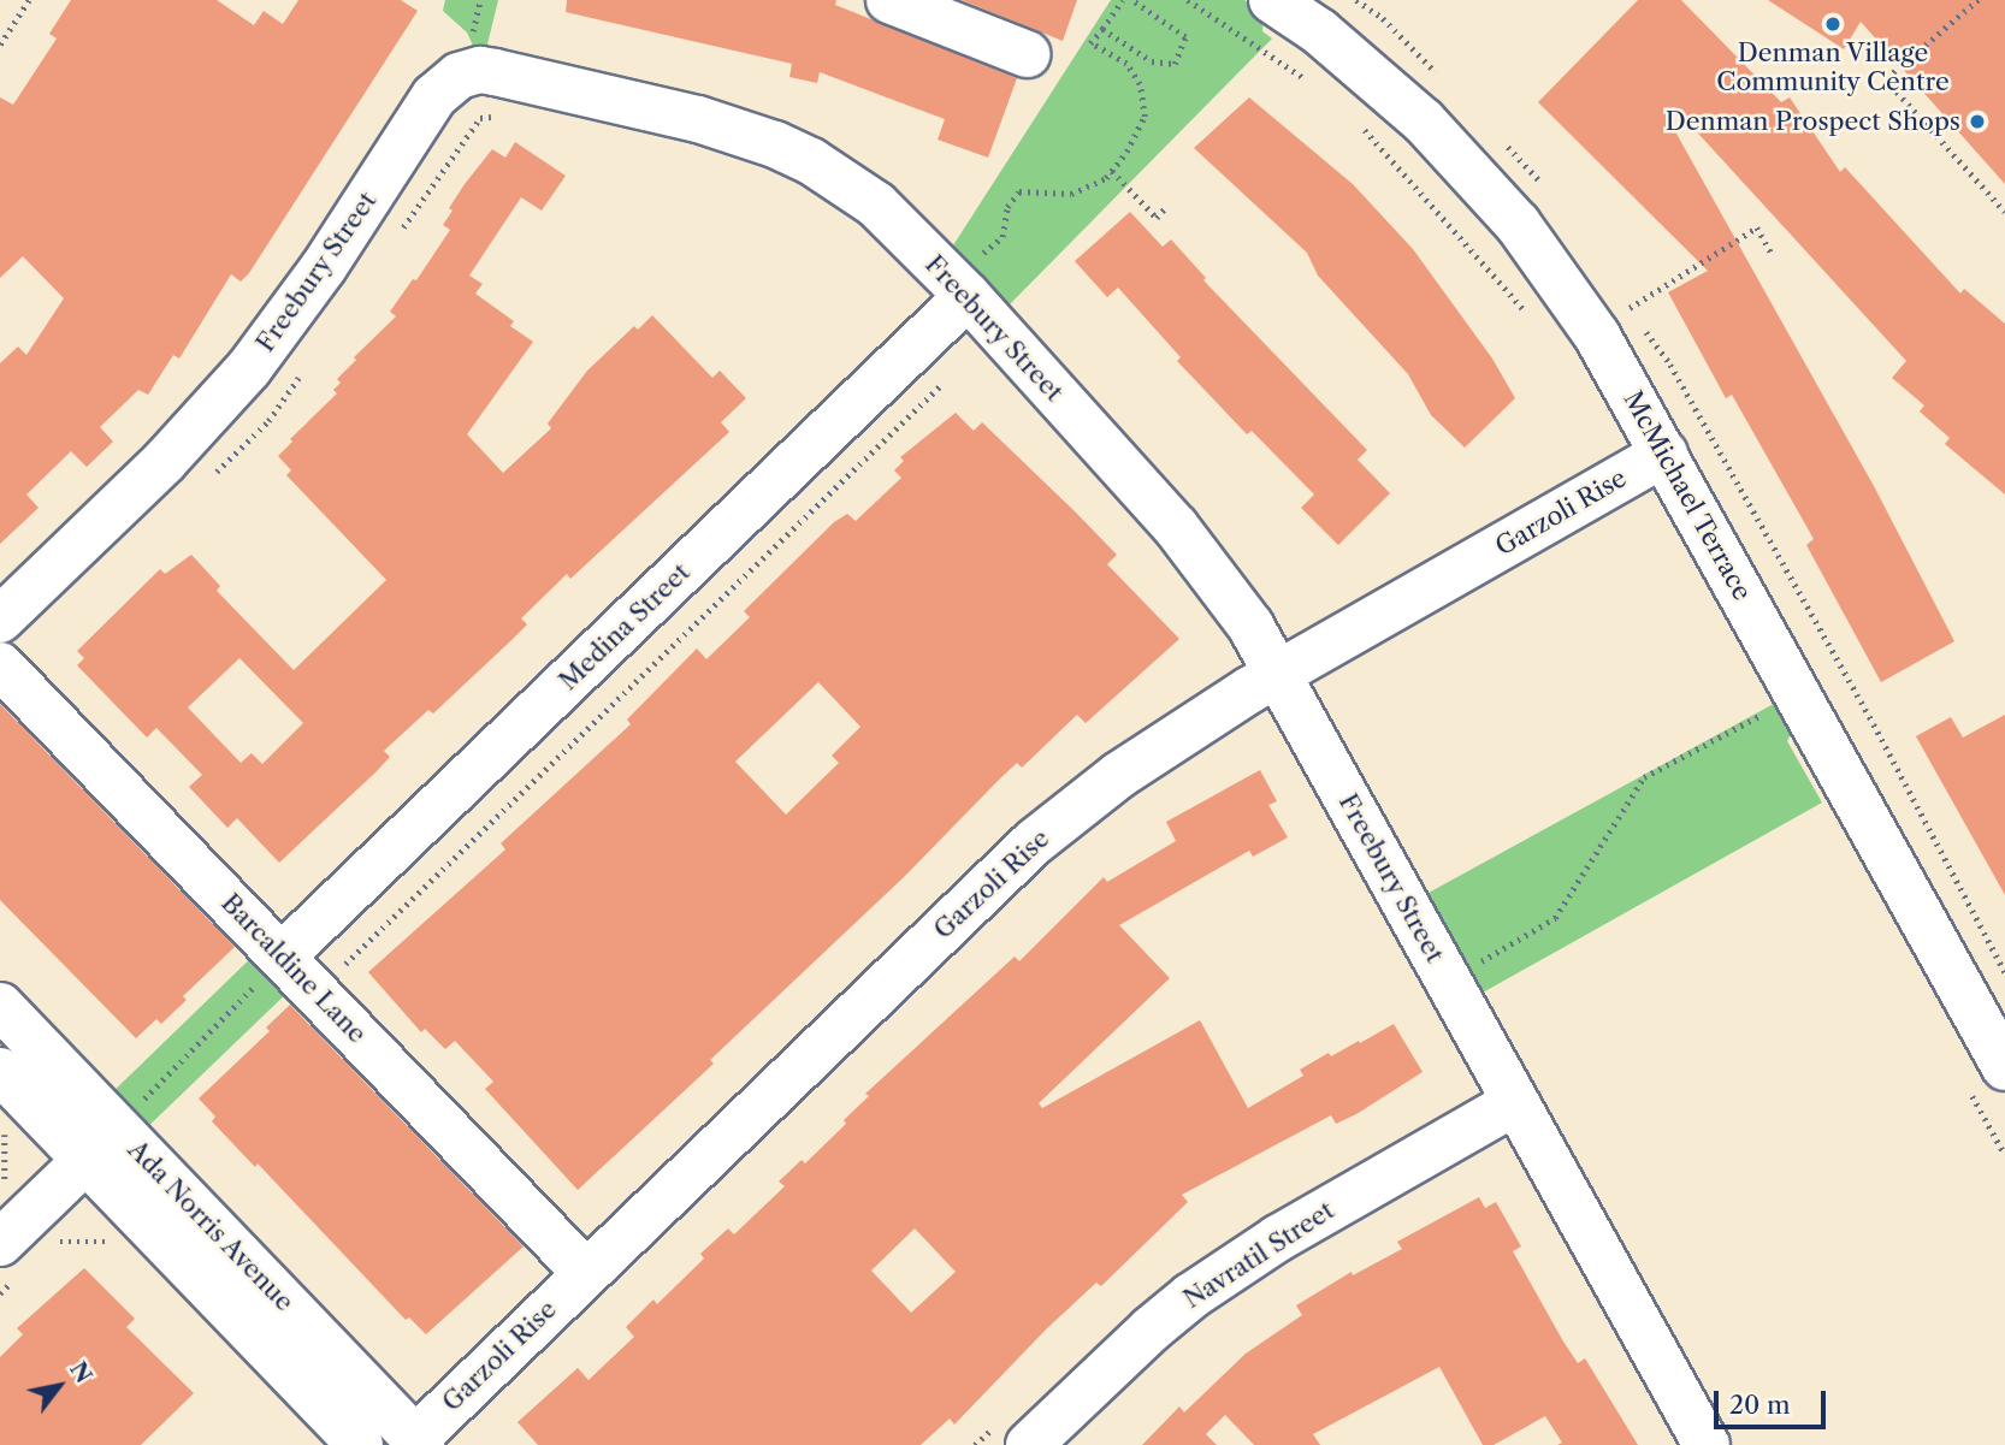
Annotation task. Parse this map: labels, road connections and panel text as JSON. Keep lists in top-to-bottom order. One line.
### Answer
{"streets":{"street":["Freebury Street","McMichael Terrace","Garzoli Rise","Medina Street","Barcaldine Lane","Ada Norris Avenue","Navratil Street"]},"crossings":[["Freebury Street","Garzoli Rise"],["Freebury Street","Medina Street"],["Freebury Street","Navratil Street"],["McMichael Terrace","Garzoli Rise"],["Garzoli Rise","Barcaldine Lane"],["Garzoli Rise","Ada Norris Avenue"],["Medina Street","Barcaldine Lane"]],"places":["Denman Village Community Centre","Denman Prospect Shops"],"scale_bar":"20 m","north":"top right"}
